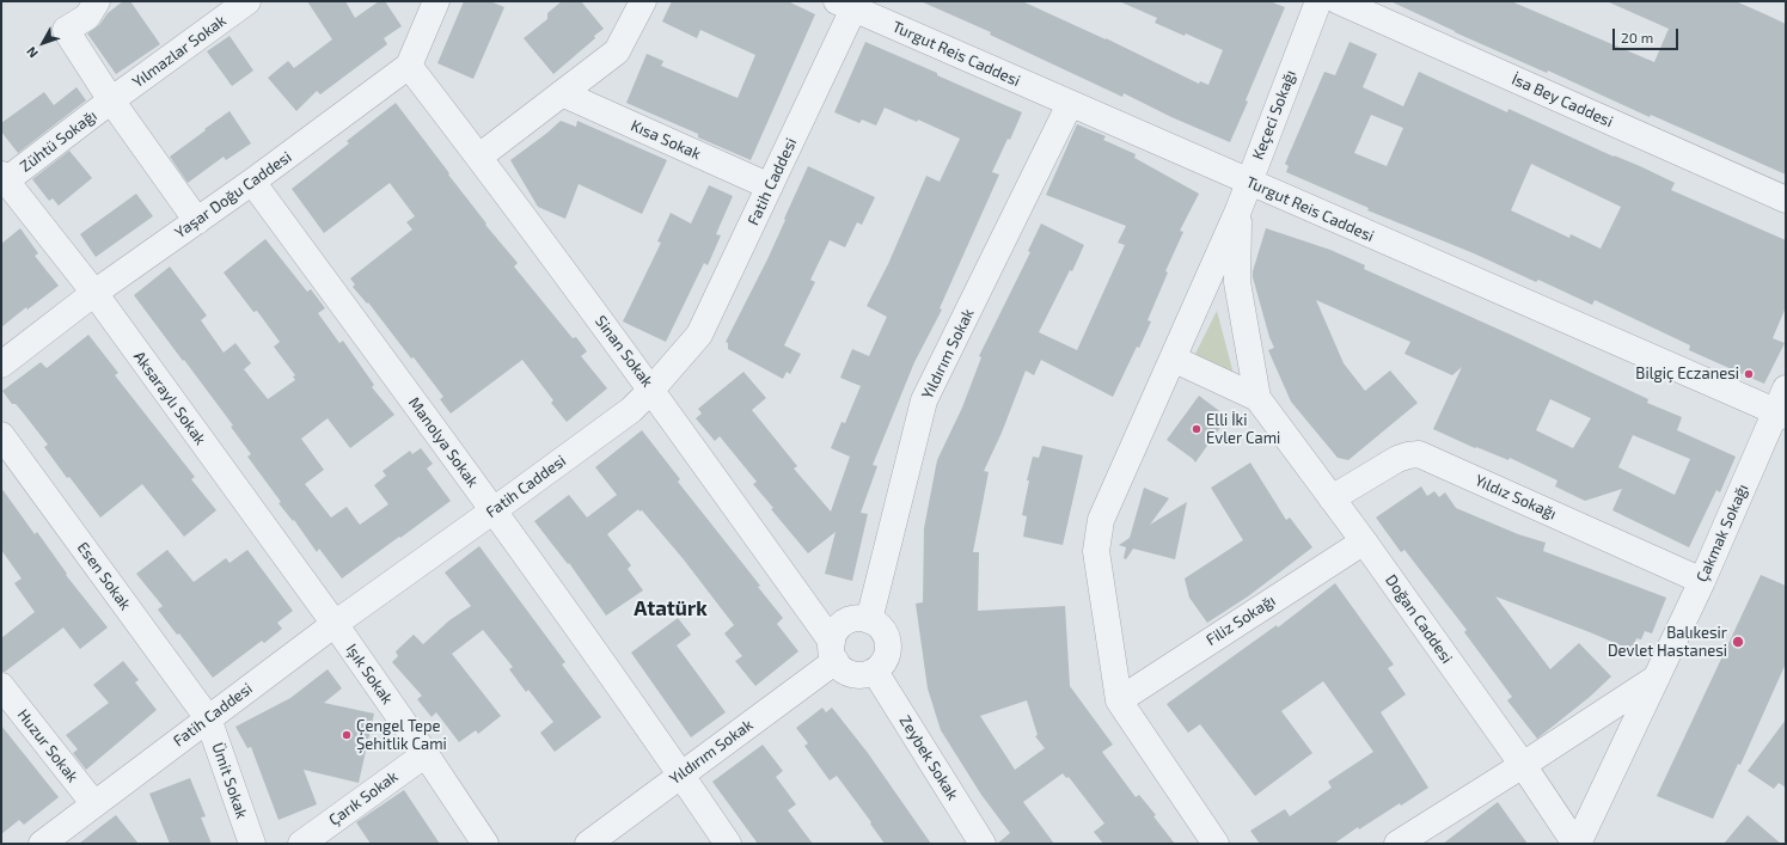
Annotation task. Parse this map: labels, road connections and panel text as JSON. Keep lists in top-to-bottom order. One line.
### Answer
{"streets":{"street":["Yılmazlar Sokak","Turgut Reis Caddesi","İsa Bey Caddesi","Keçeci Sokağı","Kısa Sokak","Zühtü Sokağı","Fatih Caddesi","Yaşar Doğu Caddesi","Sinan Sokak","Yıldırım Sokak","Aksaraylı Sokak","Manolya Sokak","Yıldız Sokağı","Çakmak Sokağı","Esen Sokak","Doğan Caddesi","Filiz Sokağı","Işık Sokak","Huzur Sokak","Zeybek Sokak","Ümit Sokak","Çarık Sokak"]},"crossings":[["Yılmazlar Sokak","Zühtü Sokağı"],["Turgut Reis Caddesi","Keçeci Sokağı"],["Turgut Reis Caddesi","Fatih Caddesi"],["Turgut Reis Caddesi","Yıldırım Sokak"],["Turgut Reis Caddesi","Çakmak Sokağı"],["Keçeci Sokağı","Doğan Caddesi"],["Keçeci Sokağı","Filiz Sokağı"],["Kısa Sokak","Fatih Caddesi"],["Zühtü Sokağı","Aksaraylı Sokak"],["Fatih Caddesi","Sinan Sokak"],["Fatih Caddesi","Aksaraylı Sokak"],["Fatih Caddesi","Manolya Sokak"],["Fatih Caddesi","Esen Sokak"],["Fatih Caddesi","Işık Sokak"],["Fatih Caddesi","Huzur Sokak"],["Fatih Caddesi","Ümit Sokak"],["Yaşar Doğu Caddesi","Sinan Sokak"],["Yaşar Doğu Caddesi","Aksaraylı Sokak"],["Yaşar Doğu Caddesi","Manolya Sokak"],["Sinan Sokak","Yıldırım Sokak"],["Sinan Sokak","Zeybek Sokak"],["Yıldırım Sokak","Manolya Sokak"],["Yıldırım Sokak","Zeybek Sokak"],["Aksaraylı Sokak","Işık Sokak"],["Yıldız Sokağı","Çakmak Sokağı"],["Yıldız Sokağı","Doğan Caddesi"],["Çakmak Sokağı","Doğan Caddesi"],["Esen Sokak","Ümit Sokak"],["Doğan Caddesi","Filiz Sokağı"],["Işık Sokak","Çarık Sokak"]],"districts":["Atatürk"],"places":["Bilgiç Eczanesi","Elli İki Evler Cami","Balıkesir Devlet Hastanesi","Çengel Tepe Şehitlik Cami"],"scale_bar":"20 m","north":"bottom left"}
